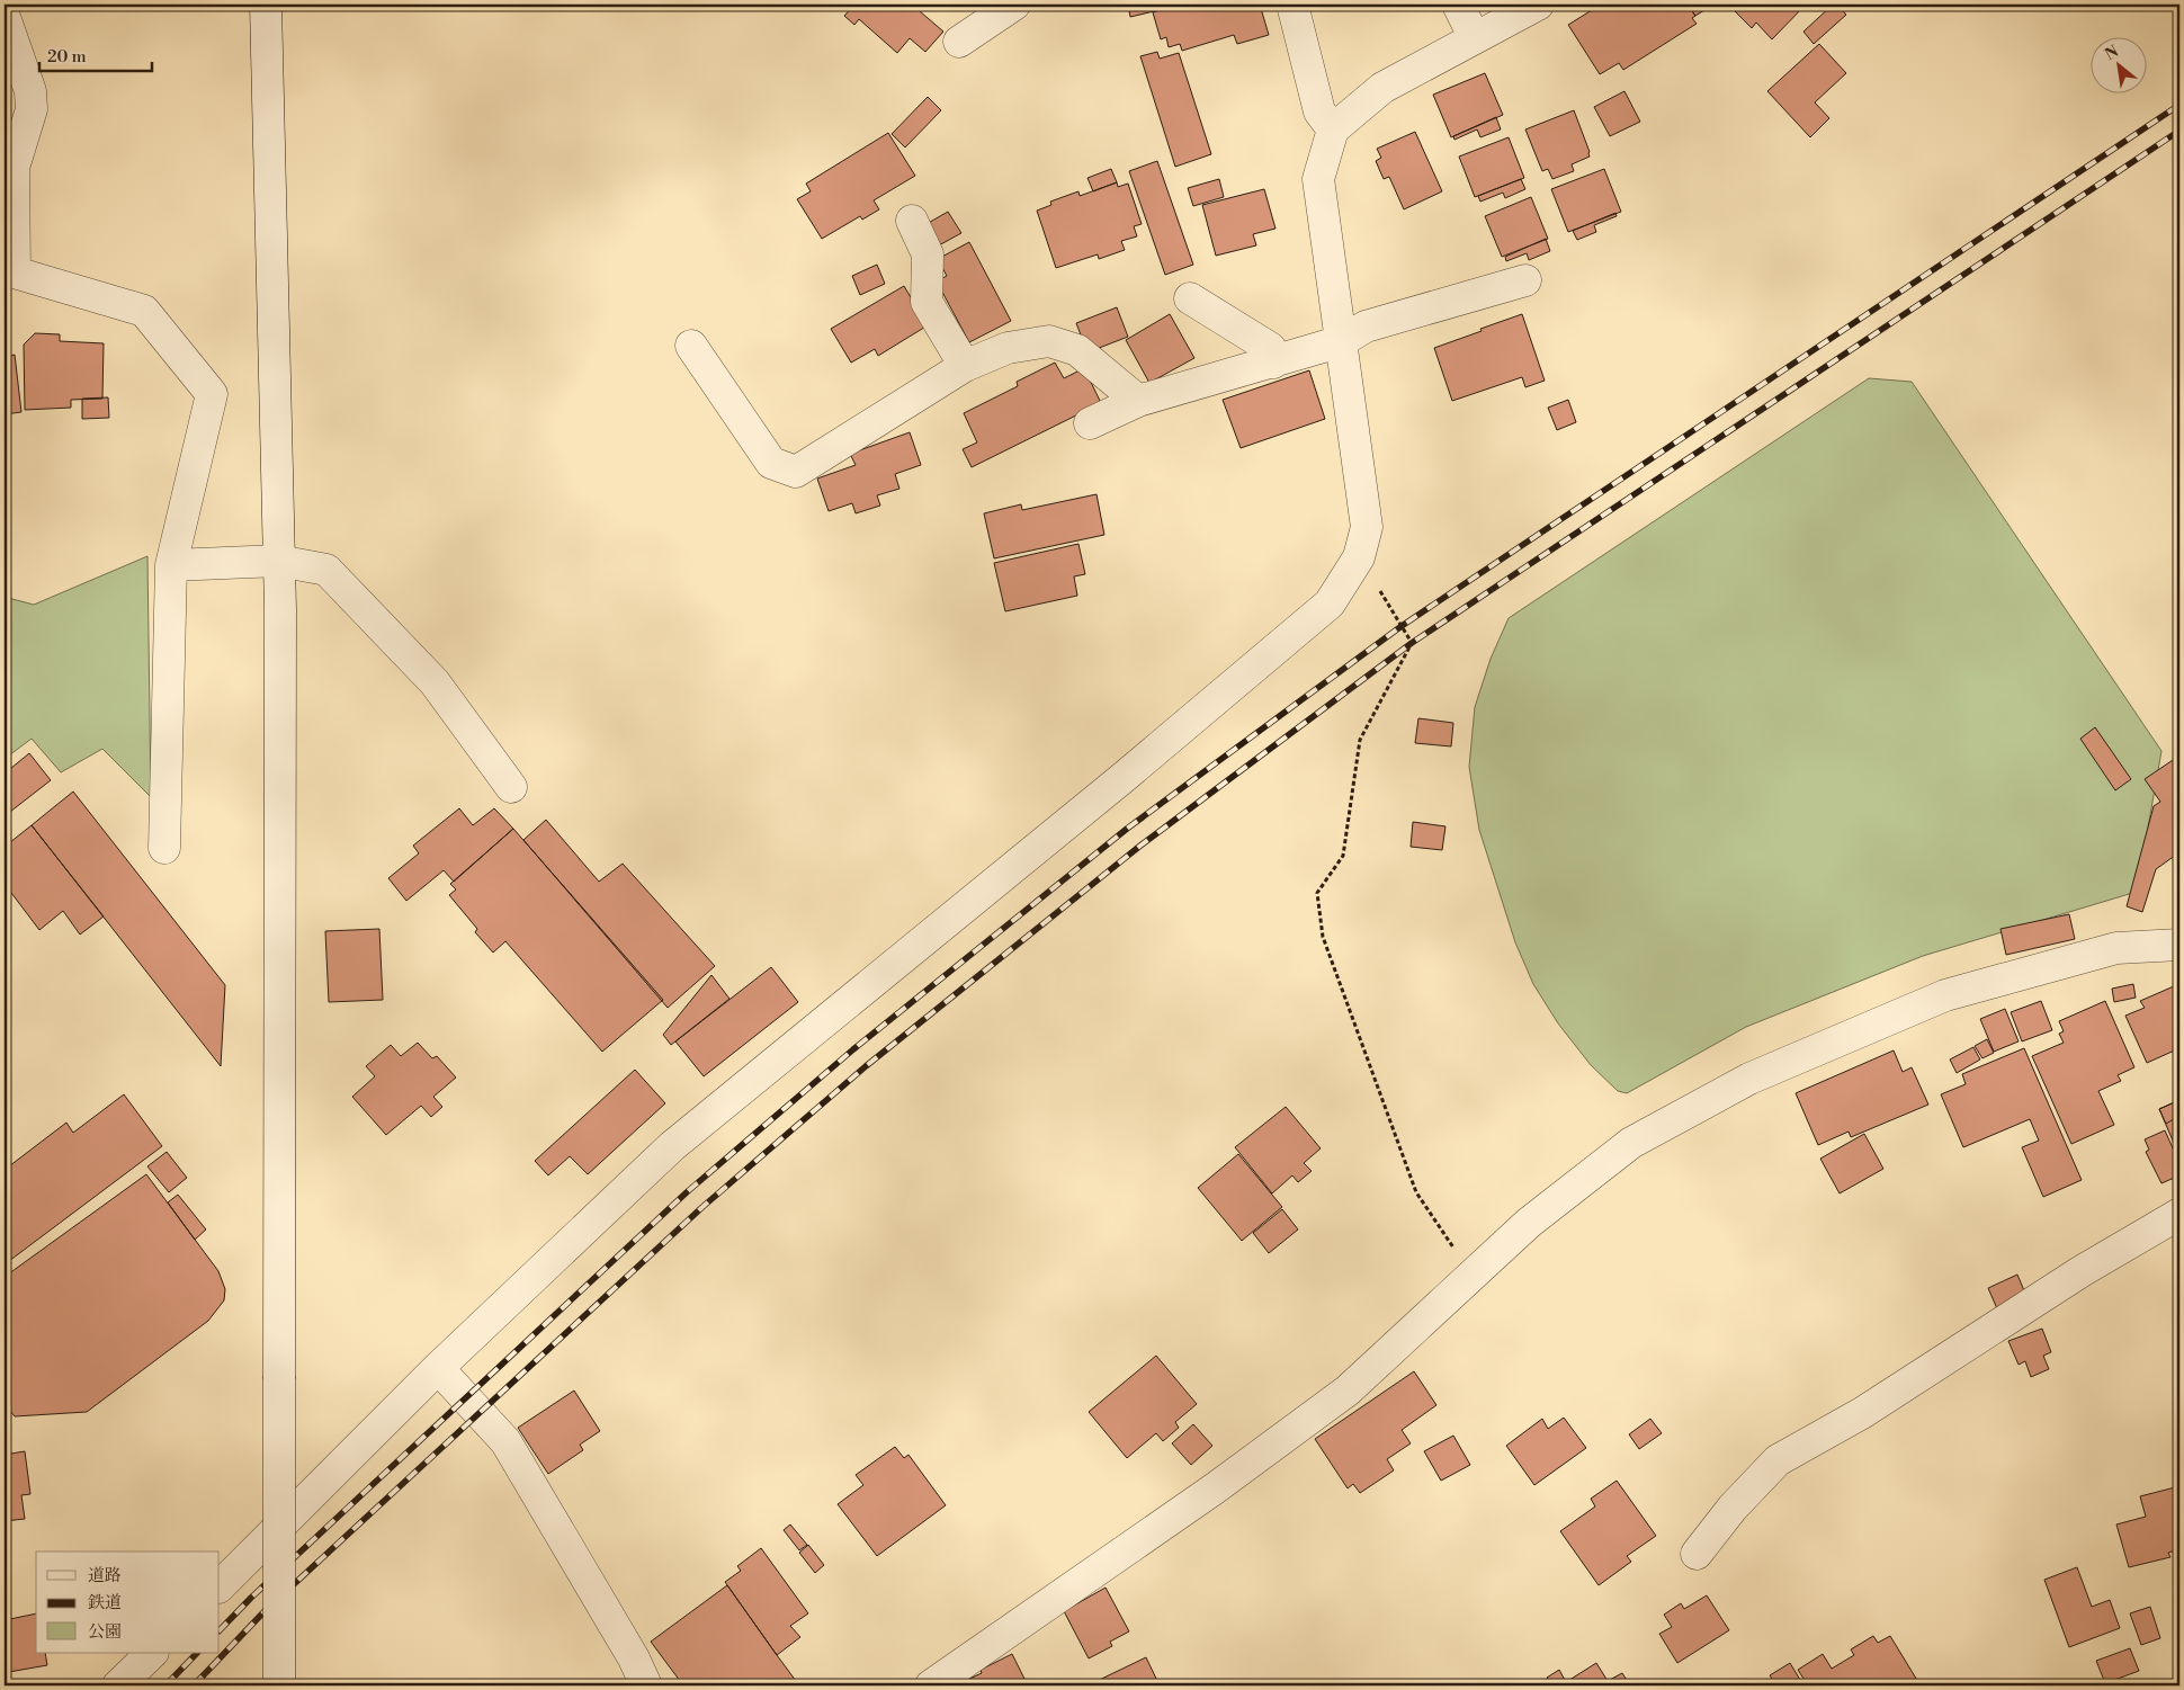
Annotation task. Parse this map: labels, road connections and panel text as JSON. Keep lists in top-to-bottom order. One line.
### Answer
{"legend":["道路","鉄道","公園"],"scale_bar":"20 m","north":"top left"}
